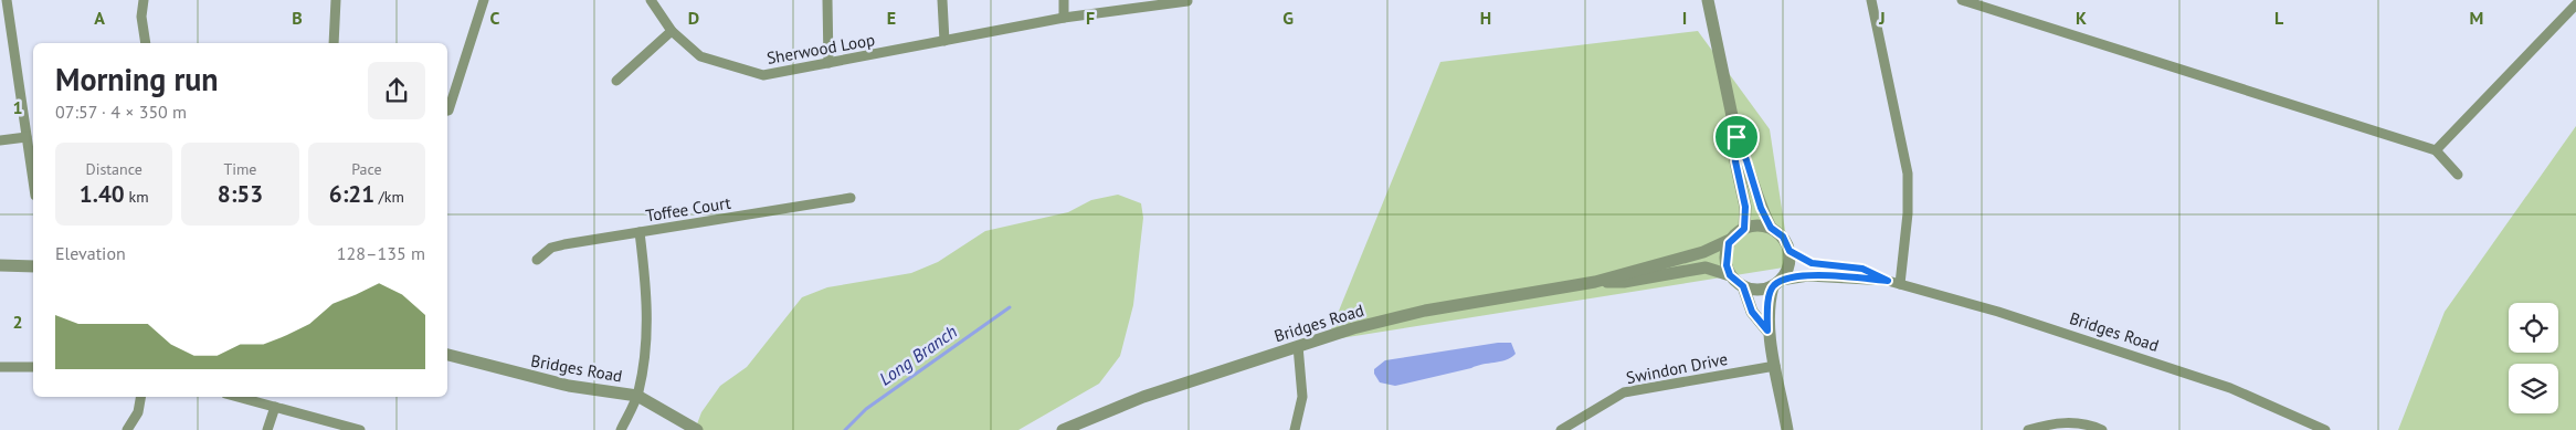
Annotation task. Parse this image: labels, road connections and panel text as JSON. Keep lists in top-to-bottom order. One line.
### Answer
{"streets":{"street":["Sherwood Loop","Toffee Court","Bridges Road","Swindon Drive"]},"water":["Long Branch"],"page":{"heading":["Morning run","07:57 · 4 × 350 m"],"stats":[["Distance","1.40 km"],["Time","8:53"],["Pace","6:21 /km"]],"chart":["Elevation","128–135 m"]},"grid":{"columns":["A","B","C","D","E","F","G","H","I","J","K","L","M"],"rows":["1","2"]}}
